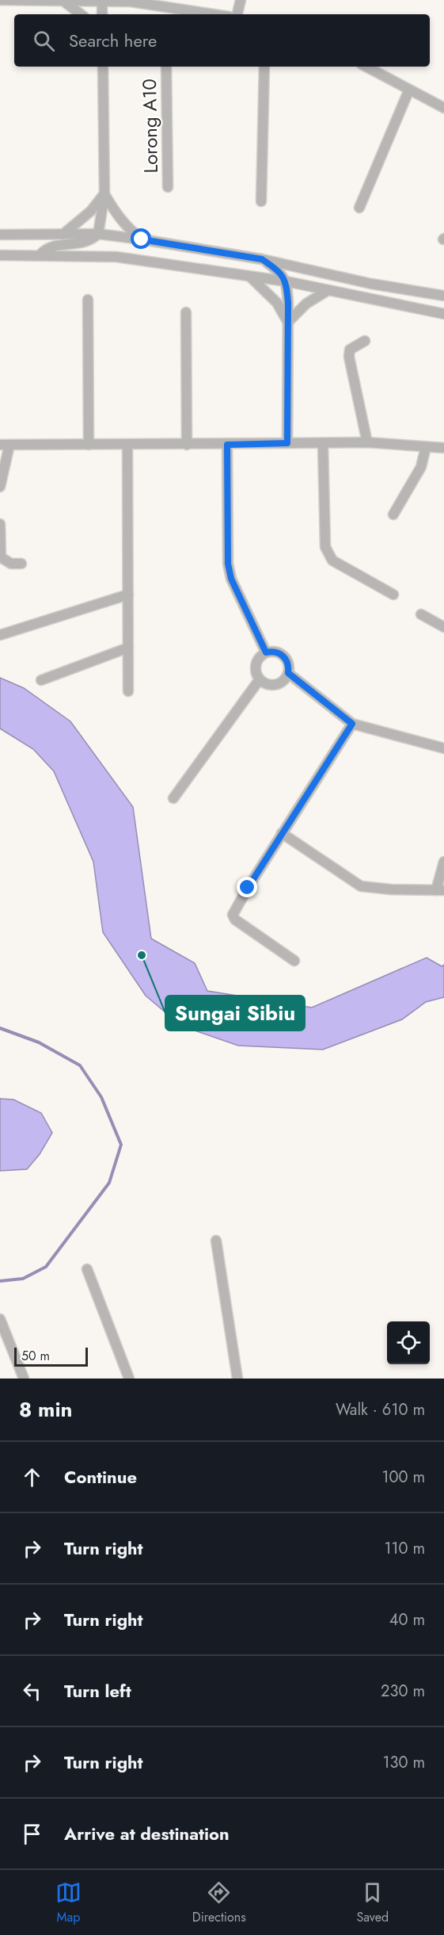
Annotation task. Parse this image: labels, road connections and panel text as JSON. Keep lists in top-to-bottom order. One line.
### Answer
{"streets":{"street":["Lorong A10"]},"places":["Sungai Sibiu"],"scale_bar":"50 m","page":{"search":"Search here","scale":"50 m","heading":["8 min","Walk · 610 m"],"list":[["Continue","100 m"],["Turn right","110 m"],["Turn right","40 m"],["Turn left","230 m"],["Turn right","130 m"],"Arrive at destination"],"nav":["Map","Directions","Saved"]}}
